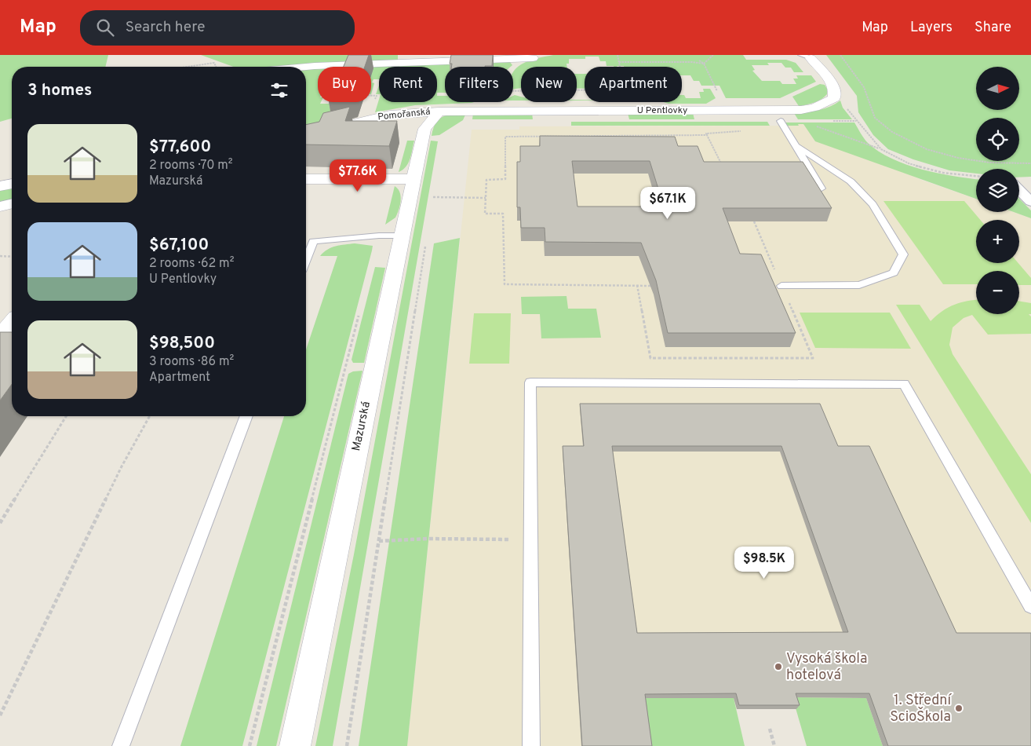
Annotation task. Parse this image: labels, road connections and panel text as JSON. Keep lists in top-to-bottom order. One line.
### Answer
{"streets":{"street":["U Pentlovky","Pomořanská","Mazurská"]},"crossings":[["U Pentlovky","Pomořanská"],["U Pentlovky","Mazurská"],["Pomořanská","Mazurská"]],"places":["Vysoká škola hotelová","1. Střední ScioŠkola"],"north":"right","page":{"header":"Map","search":"Search here","nav":["Map","Layers","Share"],"map_buttons":["+","−"],"chip":["Buy","Rent","Filters","New","Apartment"],"heading":"3 homes","list":[{"name":"$77,600","note":"2 rooms · 70 m² · Mazurská"},{"name":"$67,100","note":"2 rooms · 62 m² · U Pentlovky"},{"name":"$98,500","note":"3 rooms · 86 m² · Apartment"}],"price":["$77.6K","$67.1K","$98.5K"]}}
